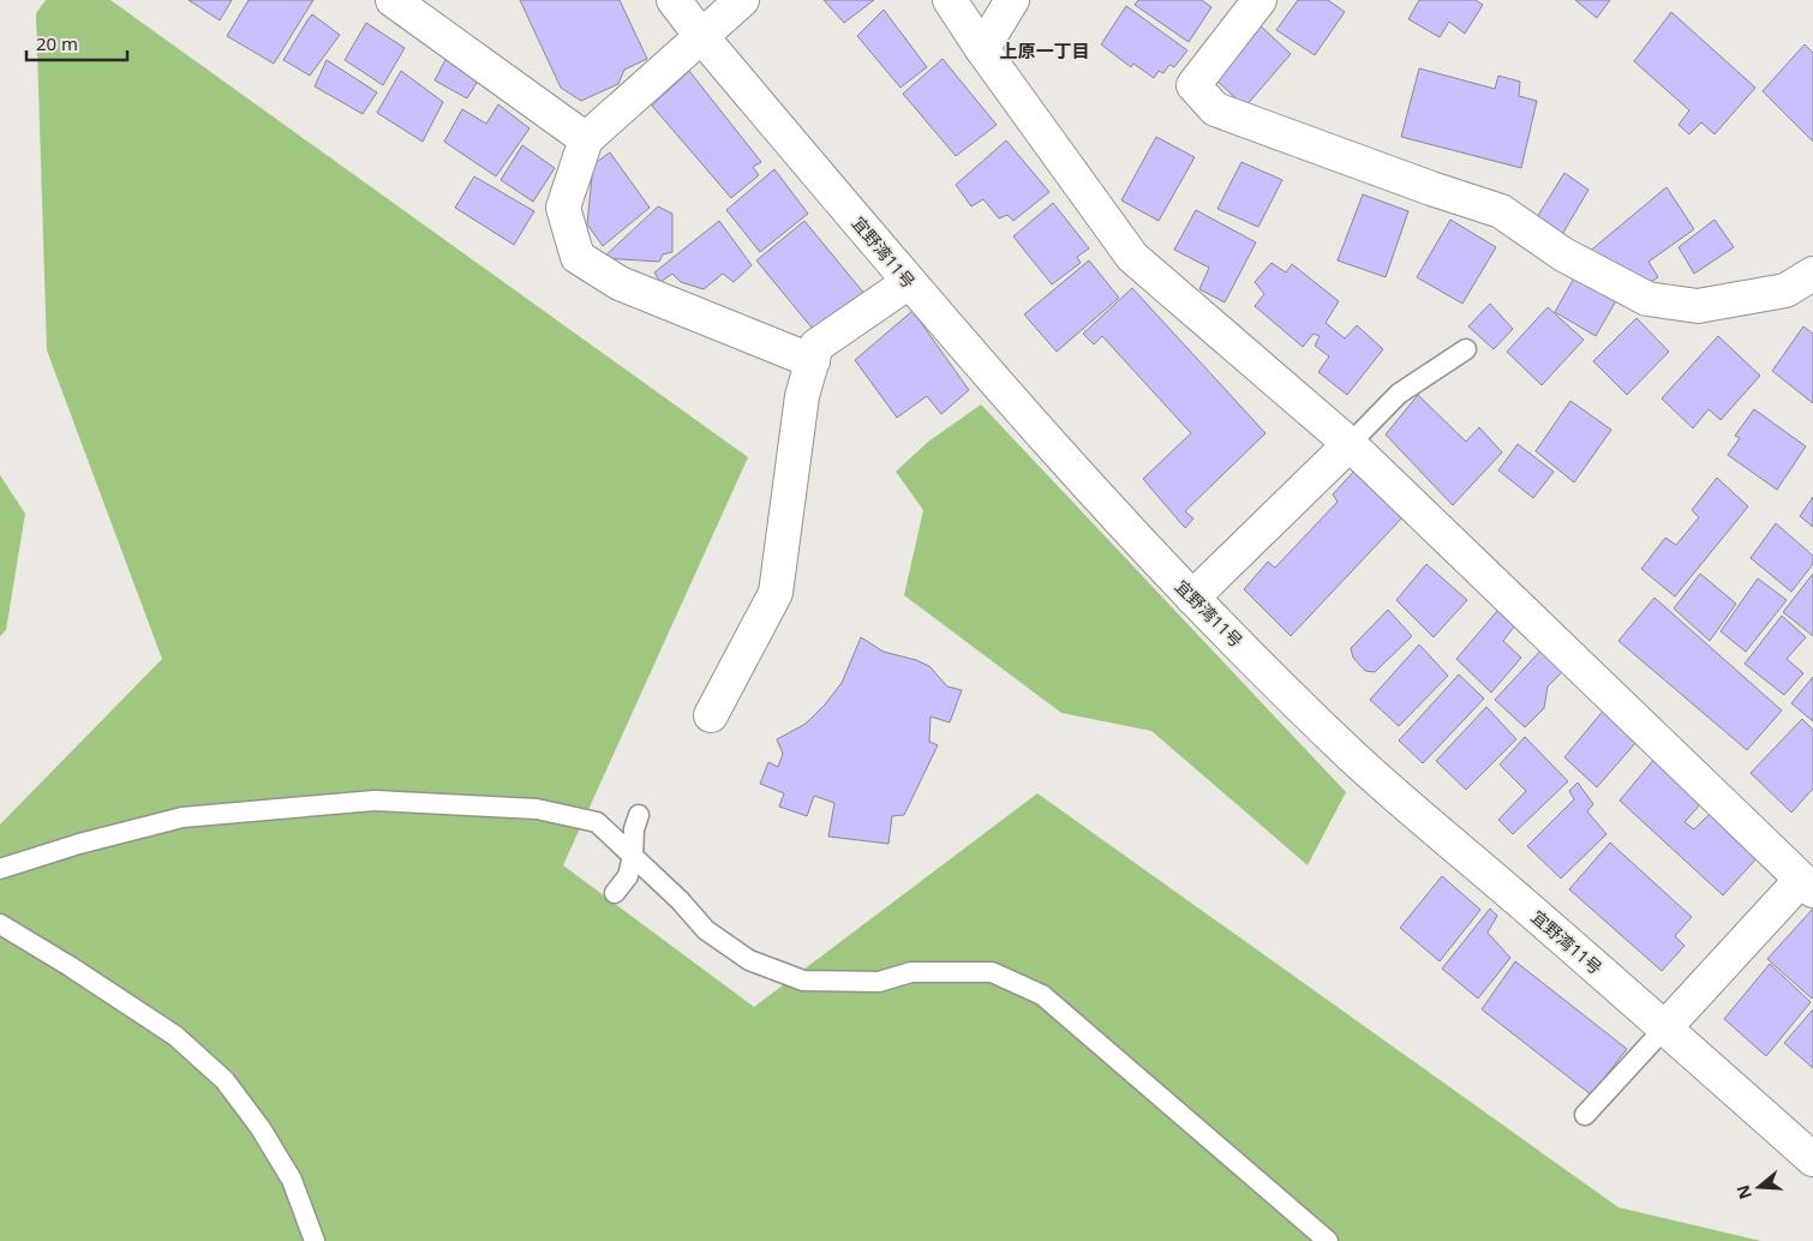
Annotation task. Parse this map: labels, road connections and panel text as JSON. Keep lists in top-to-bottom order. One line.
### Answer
{"streets":{"street":["宜野湾11号"]},"districts":["上原一丁目"],"scale_bar":"20 m","north":"left"}
